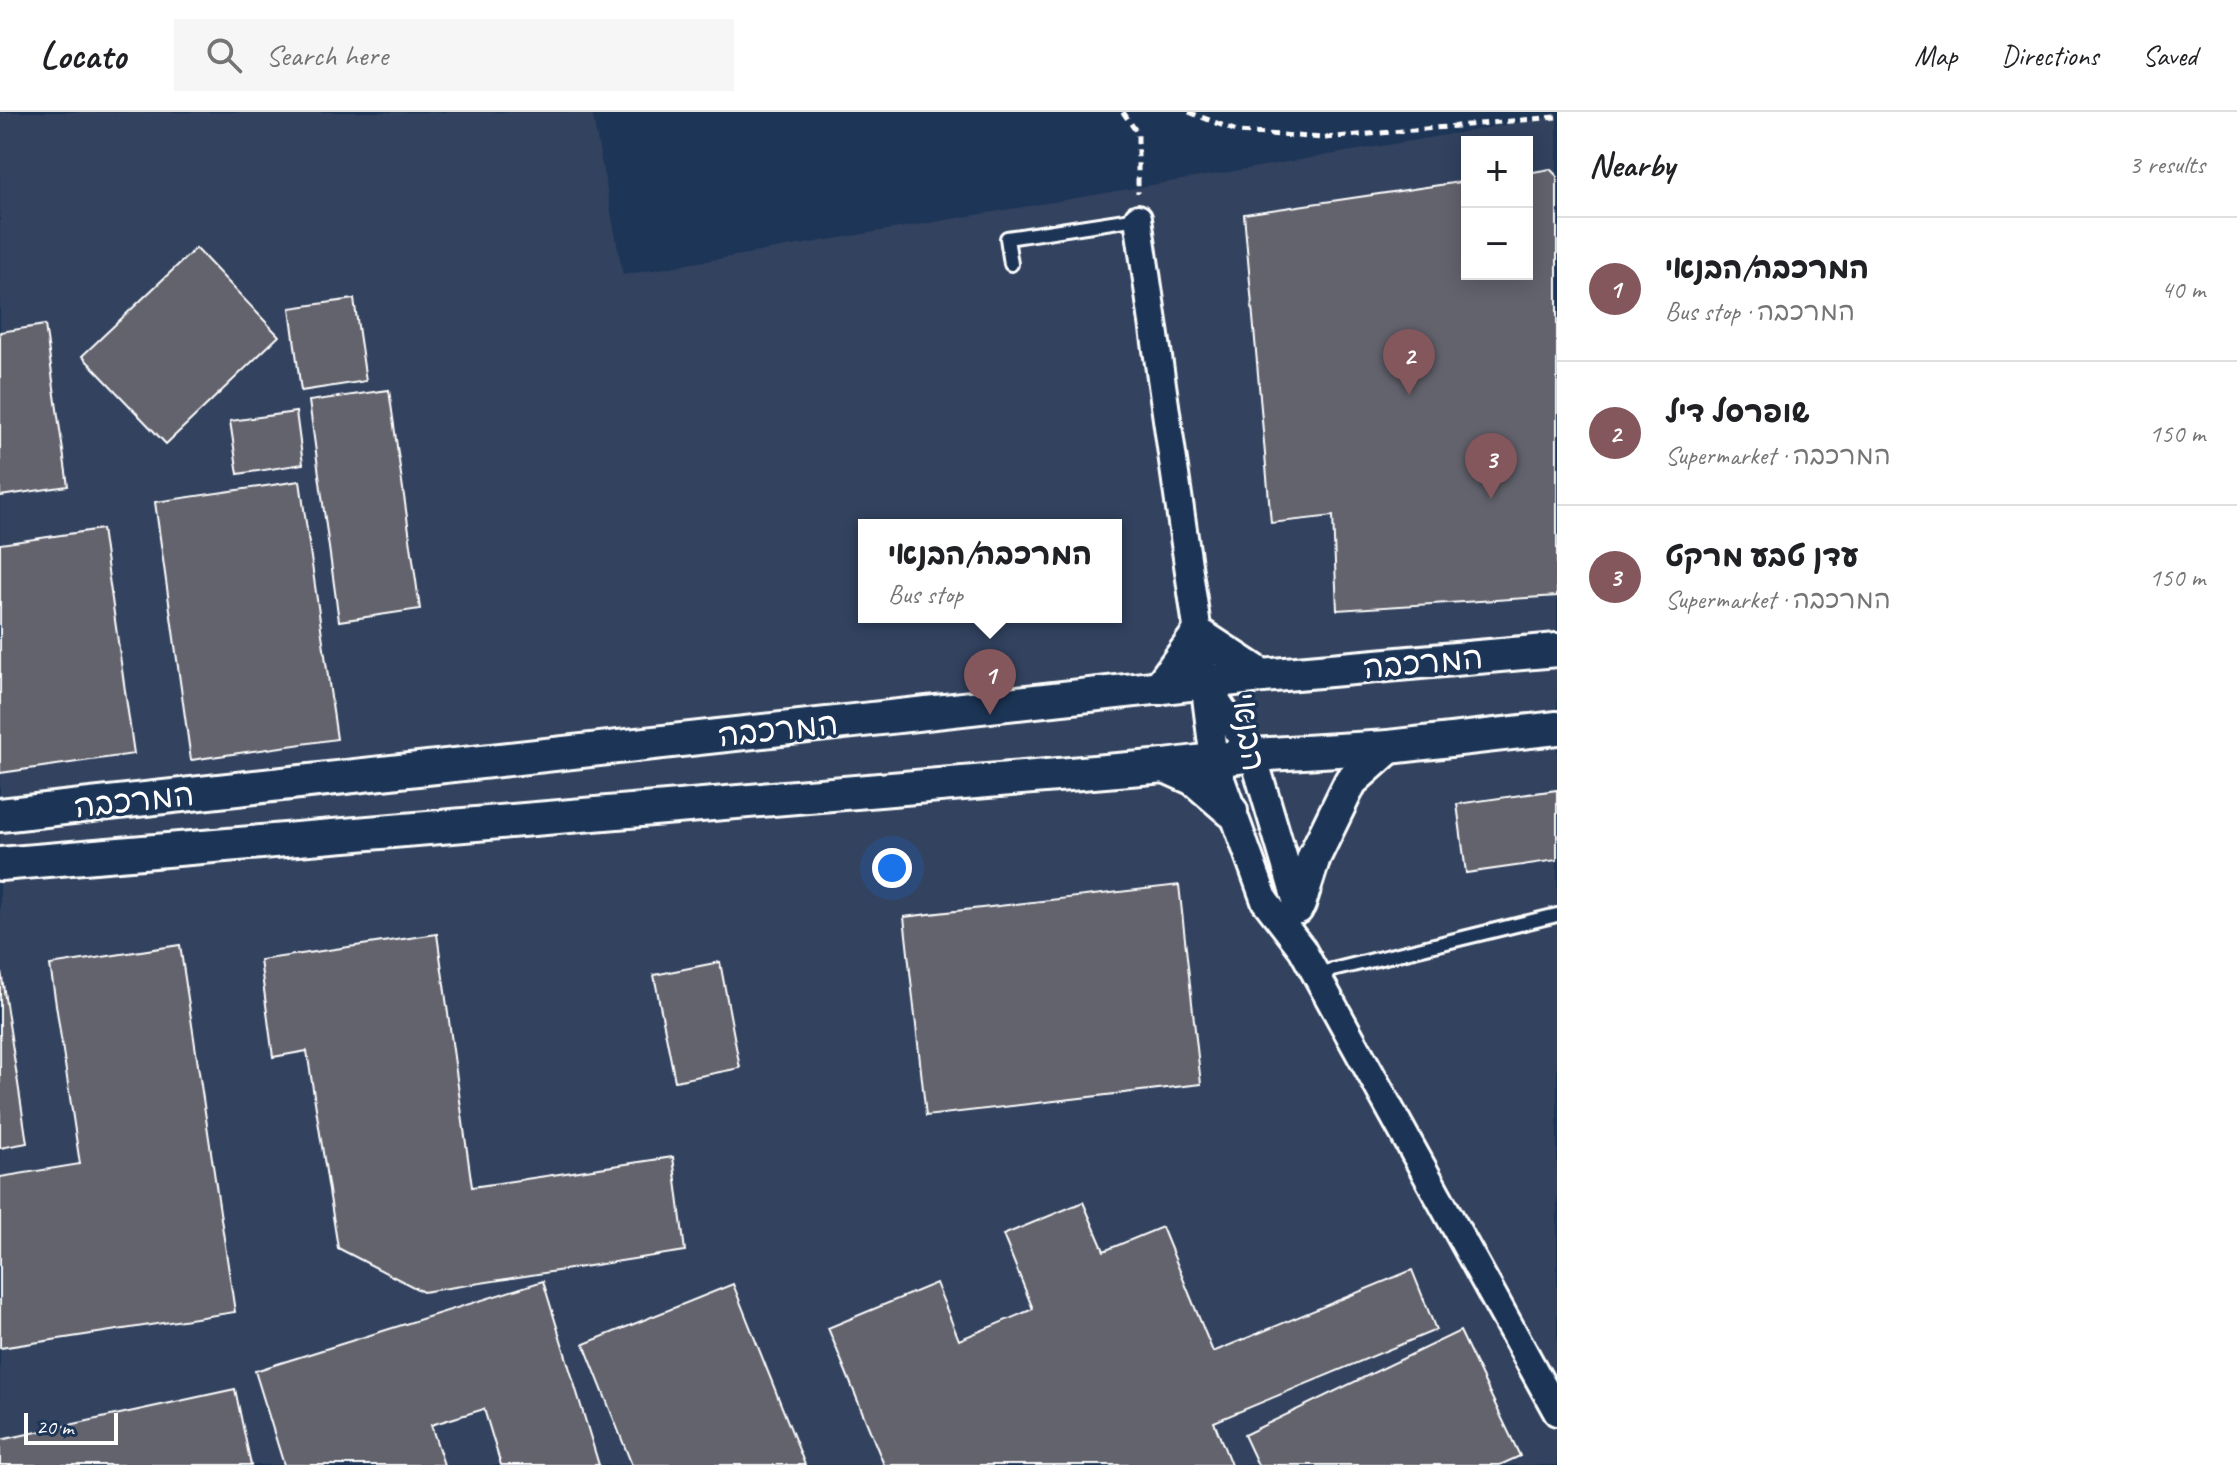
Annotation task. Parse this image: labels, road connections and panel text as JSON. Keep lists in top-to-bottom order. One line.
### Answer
{"streets":{"street":["המרכבה","הבנאי"]},"crossings":[["המרכבה","הבנאי"]],"scale_bar":"20 m","page":{"header":"Locato","search":"Search here","nav":["Map","Directions","Saved"],"heading":["Nearby","3 results"],"map_buttons":["+","−"],"list":[{"mark":"1","name":"המרכבה/הבנאי","note":"Bus stop · המרכבה","value":"40 m"},{"mark":"2","name":"שופרסל דיל","note":"Supermarket · המרכבה","value":"150 m"},{"mark":"3","name":"עדן טבע מרקט","note":"Supermarket · המרכבה","value":"150 m"}],"pins":["2","3","1"],"popup":["המרכבה/הבנאי","Bus stop"],"scale":"20 m"}}
